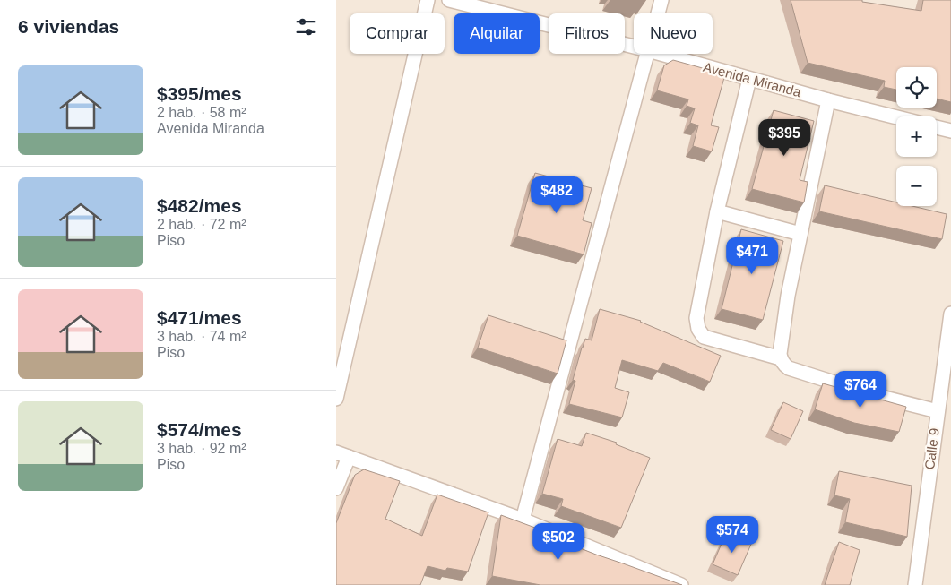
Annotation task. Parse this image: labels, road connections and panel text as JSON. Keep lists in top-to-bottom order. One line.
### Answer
{"streets":{"street":["Avenida Miranda","Calle 9"]},"page":{"heading":"6 viviendas","chip":["Comprar","Alquilar","Filtros","Nuevo"],"list":[{"name":"$395/mes","note":"2 hab. · 58 m² · Avenida Miranda"},{"name":"$482/mes","note":"2 hab. · 72 m² · Piso"},{"name":"$471/mes","note":"3 hab. · 74 m² · Piso"},{"name":"$574/mes","note":"3 hab. · 92 m² · Piso"}],"map_buttons":["+","−"],"price":["$395","$482","$471","$764","$574","$502"]}}
